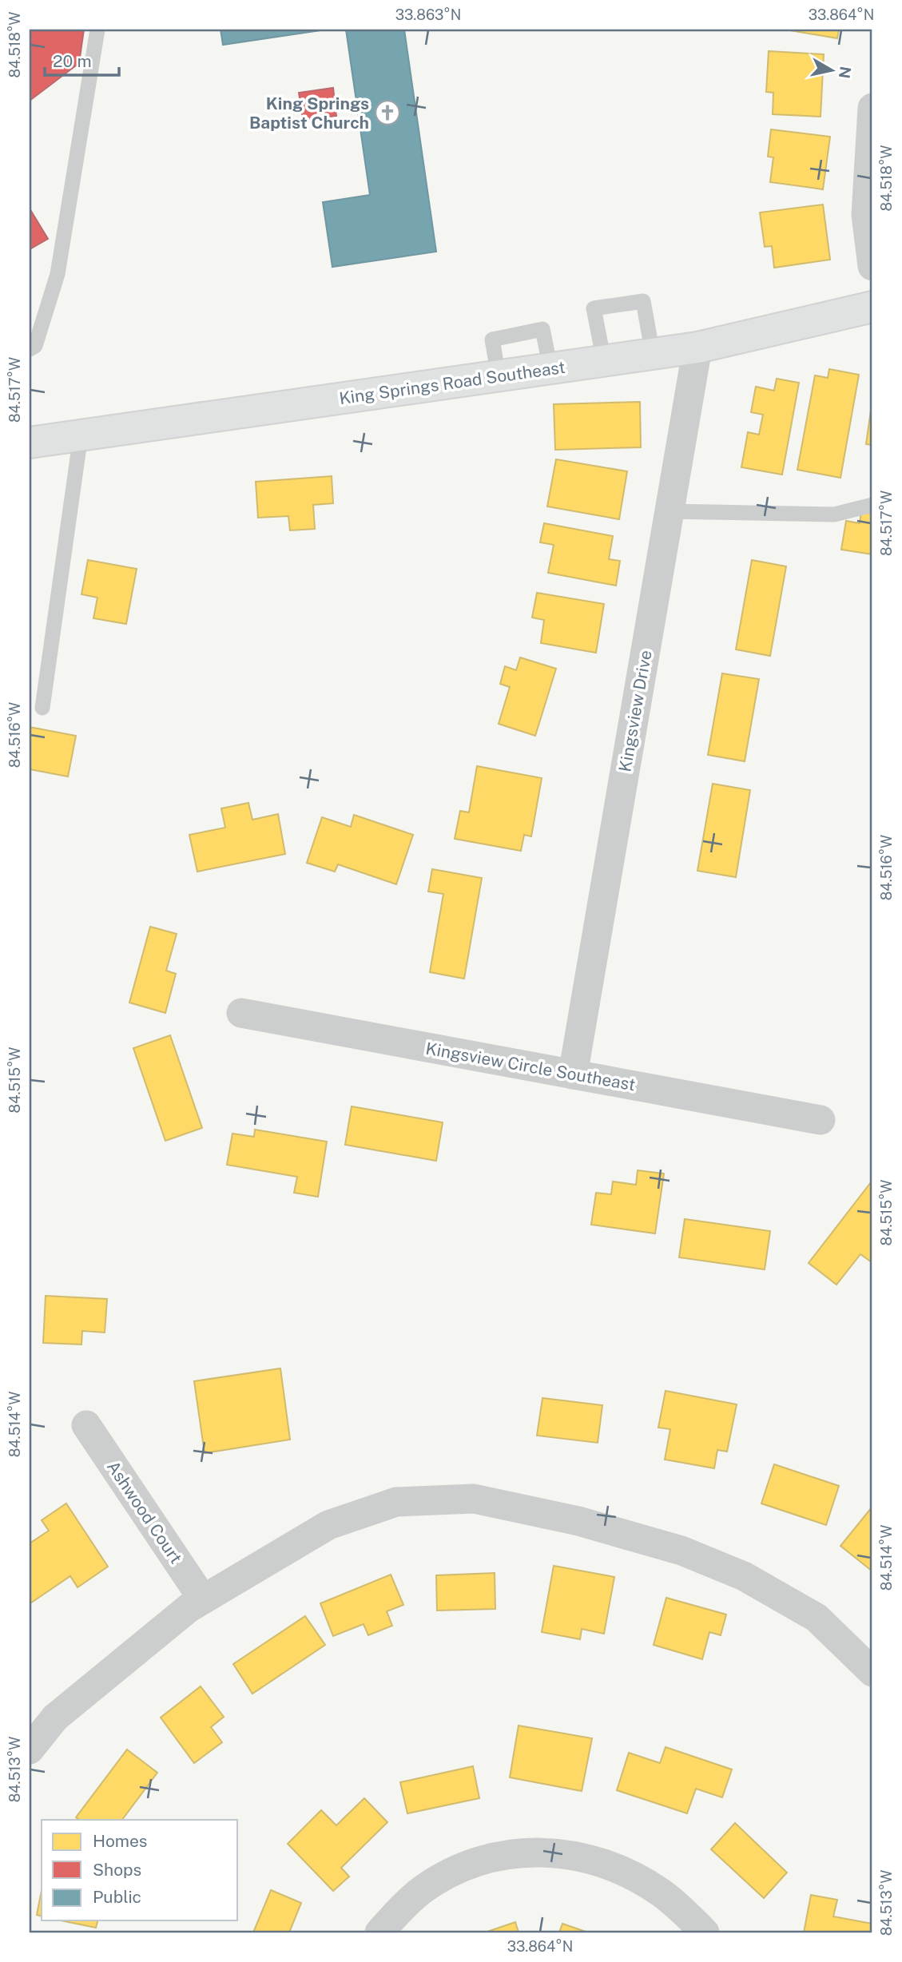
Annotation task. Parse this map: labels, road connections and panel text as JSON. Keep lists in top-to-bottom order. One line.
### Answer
{"streets":{"street":["King Springs Road Southeast","Kingsview Drive","Kingsview Circle Southeast","Ashwood Court"]},"crossings":[["King Springs Road Southeast","Kingsview Drive"],["Kingsview Drive","Kingsview Circle Southeast"]],"places":{"church":["King Springs Baptist Church"]},"legend":["Homes","Shops","Public"],"scale_bar":"20 m","north":"right","coordinates":["33.863°N","33.864°N","84.518°W","84.517°W","84.516°W","84.515°W","84.514°W","84.513°W"]}
